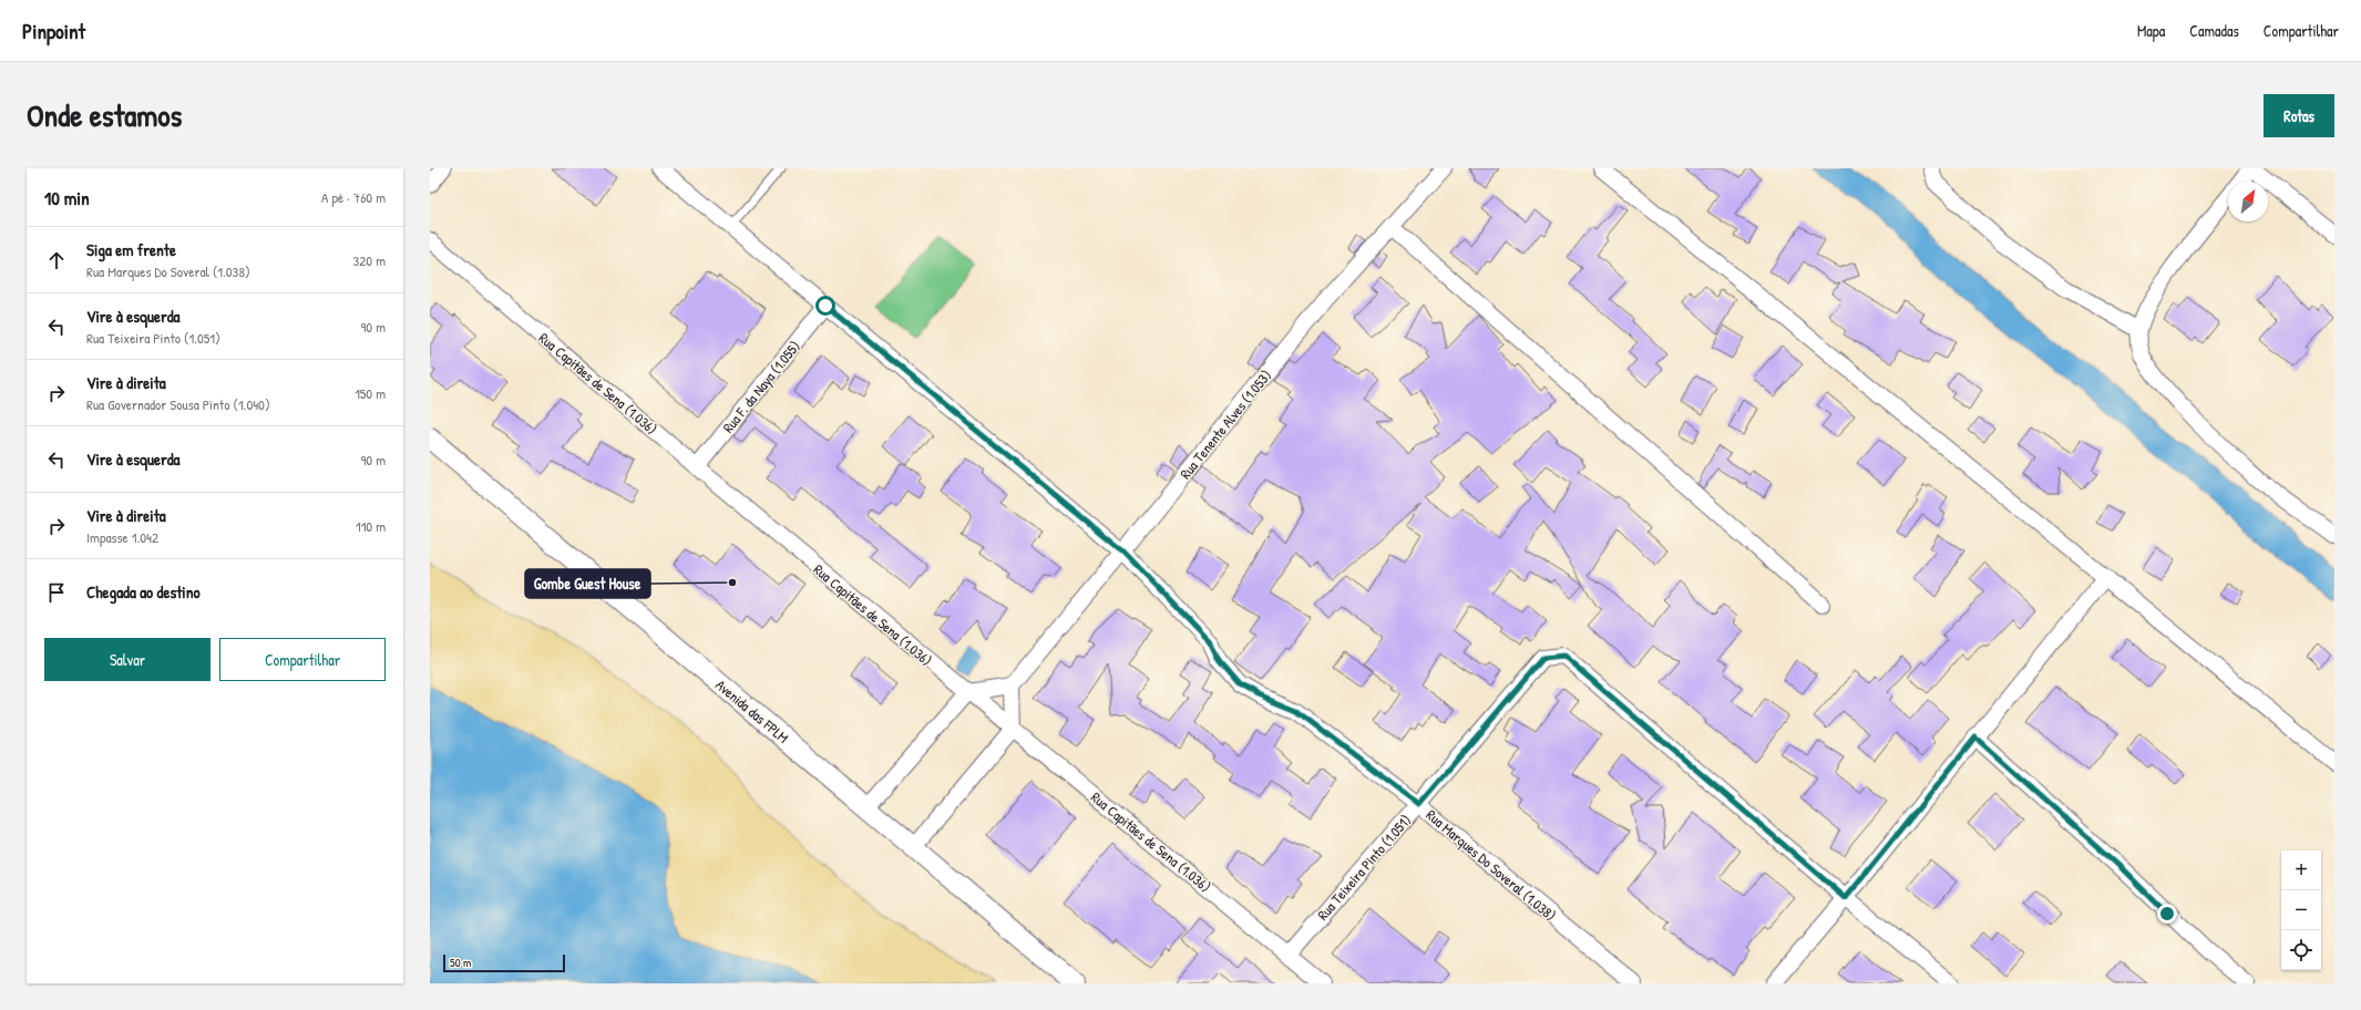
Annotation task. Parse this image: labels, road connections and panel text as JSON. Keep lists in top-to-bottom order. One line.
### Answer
{"streets":{"street":["Rua Capitães de Sena (1.036)","Rua F. da Naya (1.055)","Rua Tenente Alves (1.053)","Avenida das FPLM","Rua Marques Do Soveral (1.038)","Rua Teixeira Pinto (1.051)"]},"crossings":[["Rua Capitães de Sena (1.036)","Rua F. da Naya (1.055)"],["Rua Capitães de Sena (1.036)","Rua Teixeira Pinto (1.051)"],["Rua F. da Naya (1.055)","Rua Marques Do Soveral (1.038)"],["Rua Tenente Alves (1.053)","Rua Marques Do Soveral (1.038)"],["Rua Marques Do Soveral (1.038)","Rua Teixeira Pinto (1.051)"]],"places":["Gombe Guest House"],"scale_bar":"50 m","north":"top right","page":{"header":"Pinpoint","nav":["Mapa","Camadas","Compartilhar"],"title":"Onde estamos","buttons":["Rotas",["Salvar","Compartilhar"]],"heading":["10 min","A pé · 760 m"],"list":[["Siga em frente","Rua Marques Do Soveral (1.038)","320 m"],["Vire à esquerda","Rua Teixeira Pinto (1.051)","90 m"],["Vire à direita","Rua Governador Sousa Pinto (1.040)","150 m"],["Vire à esquerda","90 m"],["Vire à direita","Impasse 1.042","110 m"],"Chegada ao destino"],"map_buttons":["+","−"],"scale":"50 m"}}
